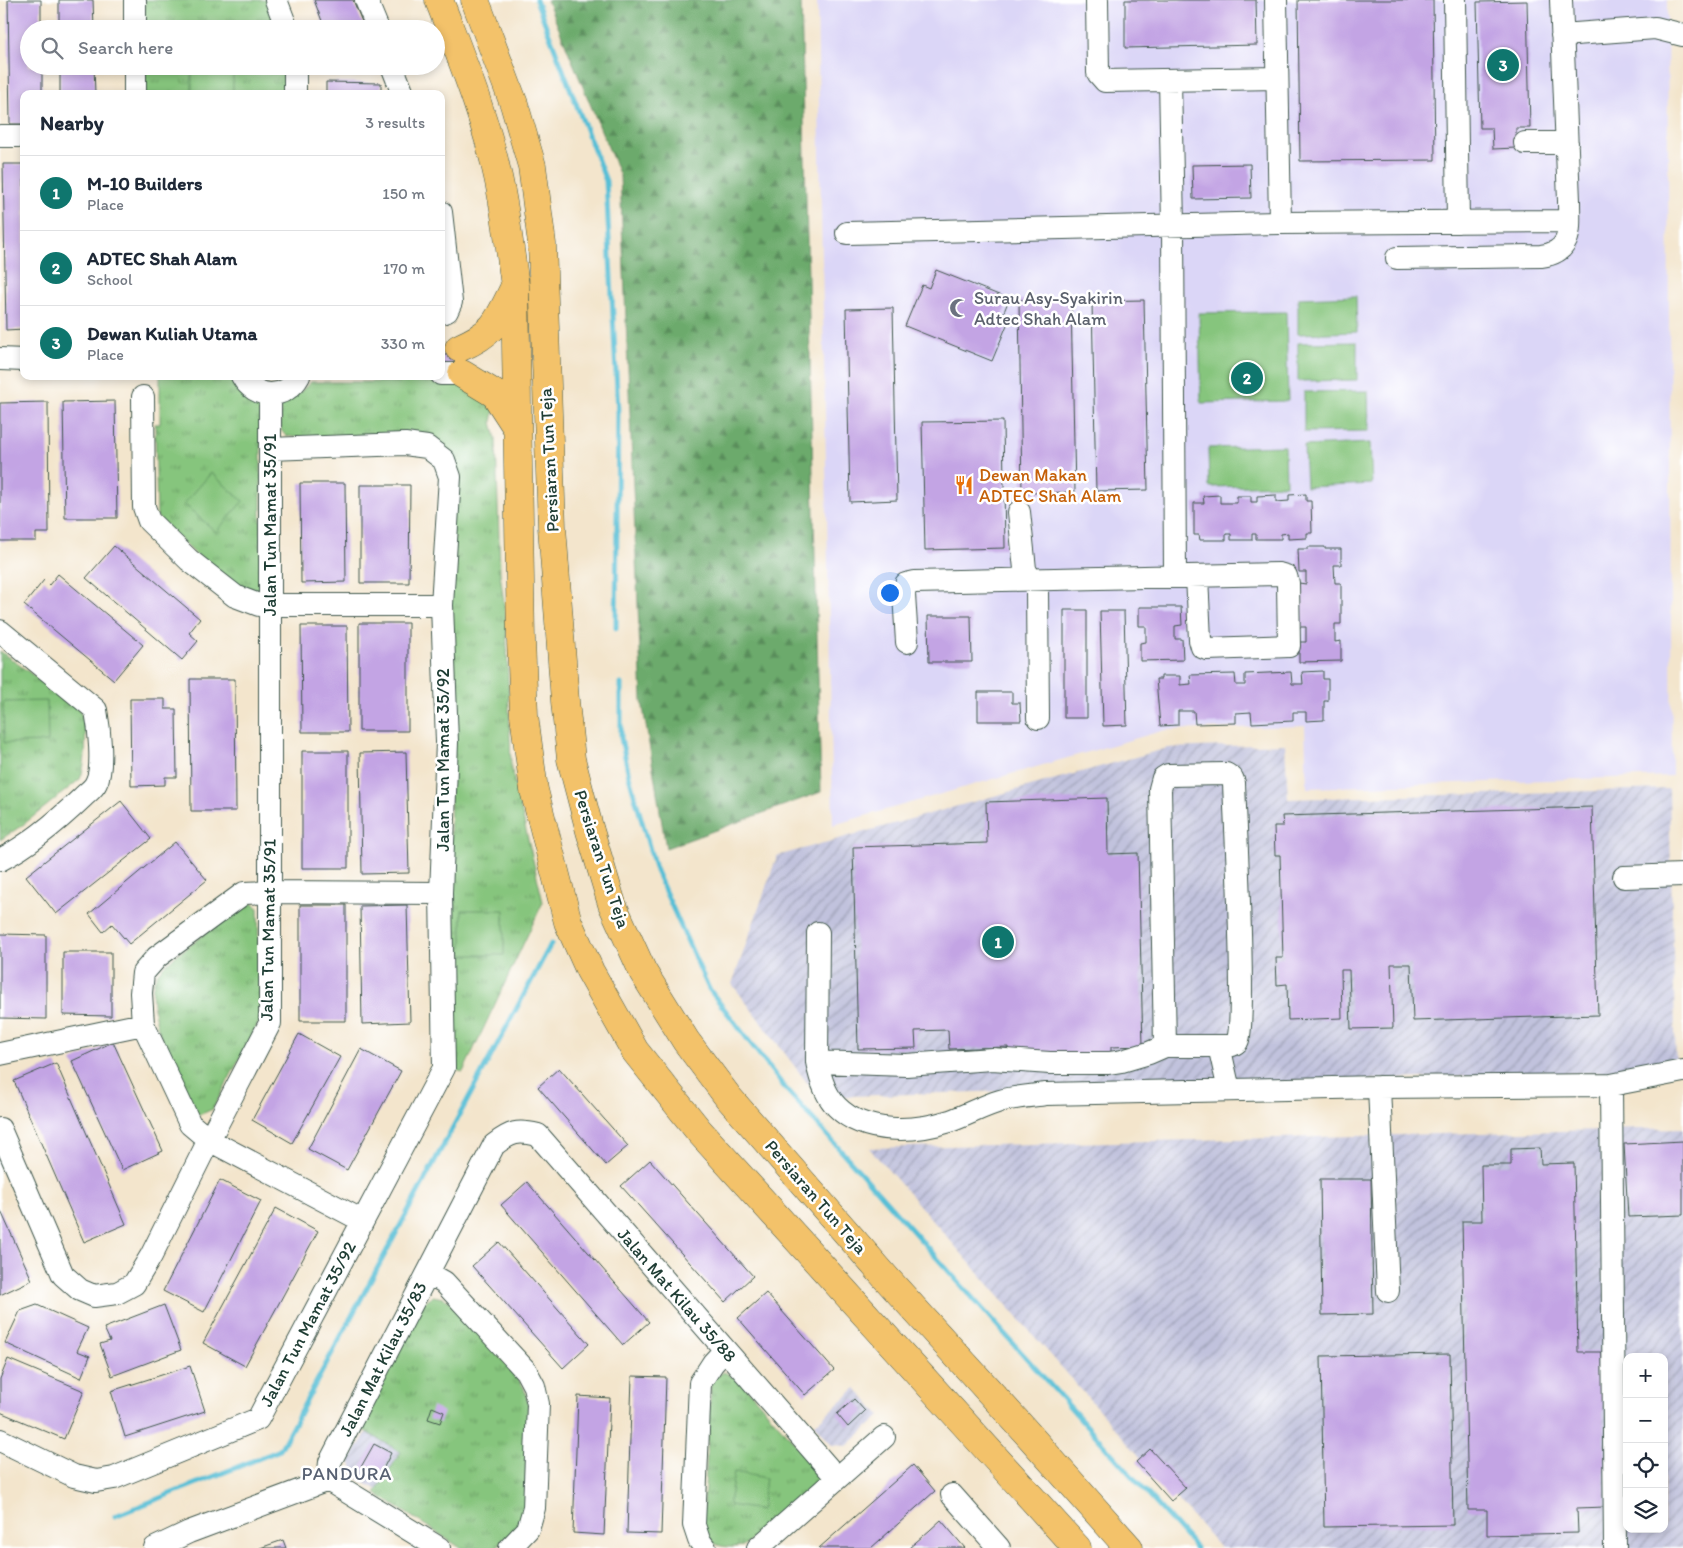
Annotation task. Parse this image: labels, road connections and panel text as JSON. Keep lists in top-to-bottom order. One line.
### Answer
{"streets":{"main road":["Persiaran Tun Teja"],"street":["Jalan Tun Mamat 35/91","Jalan Tun Mamat 35/92","Jalan Mat Kilau 35/88","Jalan Mat Kilau 35/83"]},"crossings":[["Jalan Tun Mamat 35/91","Jalan Tun Mamat 35/92"],["Jalan Mat Kilau 35/88","Jalan Mat Kilau 35/83"]],"districts":["PANDURA"],"places":{"mosque":["Surau Asy-Syakirin Adtec Shah Alam"],"restaurant":["Dewan Makan ADTEC Shah Alam"]},"page":{"search":"Search here","pins":["3","2","1"],"heading":["Nearby","3 results"],"list":[{"mark":"1","name":"M-10 Builders","note":"Place","value":"150 m"},{"mark":"2","name":"ADTEC Shah Alam","note":"School","value":"170 m"},{"mark":"3","name":"Dewan Kuliah Utama","note":"Place","value":"330 m"}],"map_buttons":["+","−"]}}
